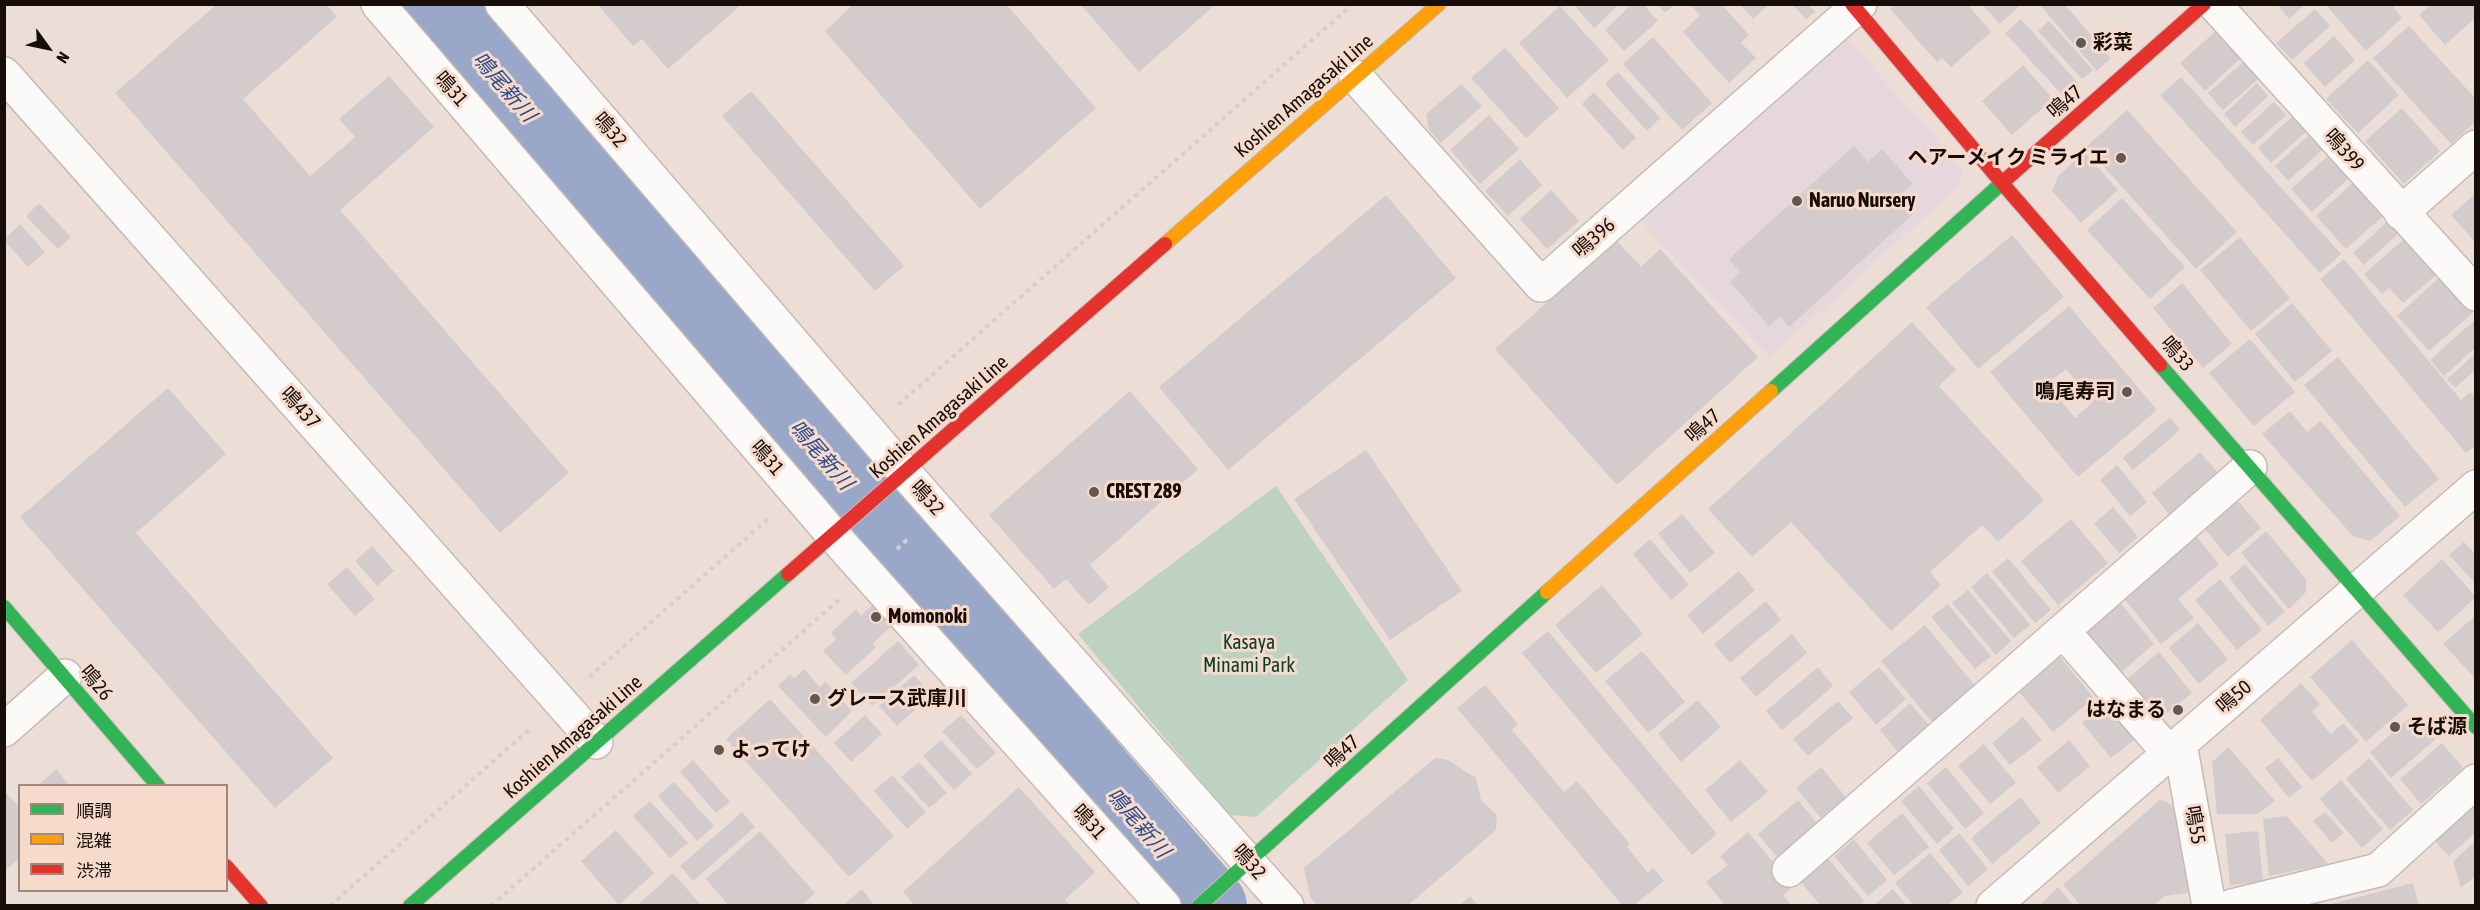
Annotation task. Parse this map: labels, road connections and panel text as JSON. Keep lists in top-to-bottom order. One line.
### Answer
{"streets":{"street":["鳴31","Koshien Amagasaki Line","鳴47","鳴32","鳴399","鳴396","鳴33","鳴437","鳴26","鳴50","鳴55"]},"crossings":[["鳴31","Koshien Amagasaki Line"],["Koshien Amagasaki Line","鳴32"],["Koshien Amagasaki Line","鳴396"],["Koshien Amagasaki Line","鳴437"],["鳴47","鳴32"],["鳴47","鳴33"],["鳴396","鳴33"],["鳴33","鳴50"],["鳴50","鳴55"]],"water":["鳴尾新川"],"parks":["Kasaya Minami Park"],"places":["彩菜","ヘアーメイク ミライエ","Naruo Nursery","鳴尾寿司","CREST 289","Momonoki","グレース武庫川","はなまる","そば源","よってけ"],"legend":["順調","混雑","渋滞"],"north":"bottom right"}
